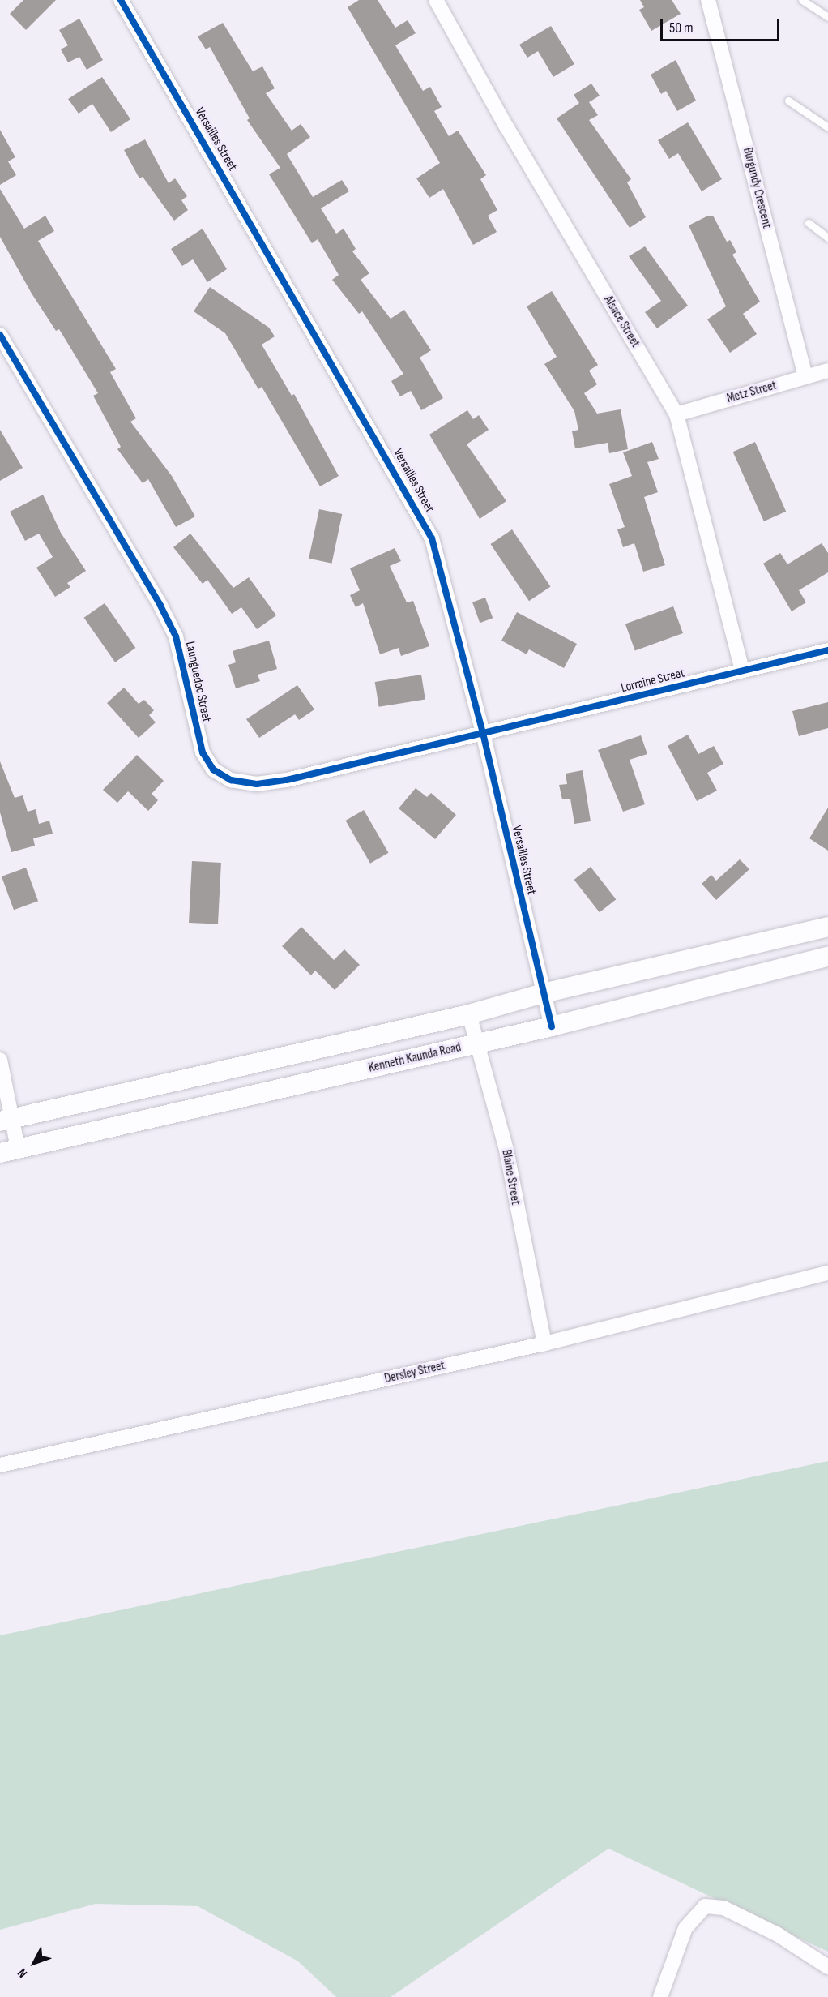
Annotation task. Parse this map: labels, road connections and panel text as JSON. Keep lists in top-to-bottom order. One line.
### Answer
{"streets":{"main road":["Kenneth Kaunda Road"],"street":["Versailles Street","Burgundy Crescent","Alsace Street","Metz Street","Lorraine Street","Launguedoc Street","Blaine Street","Dersley Street"]},"crossings":[["Versailles Street","Lorraine Street"],["Versailles Street","Launguedoc Street"],["Versailles Street","Kenneth Kaunda Road"],["Burgundy Crescent","Metz Street"],["Alsace Street","Metz Street"],["Alsace Street","Lorraine Street"],["Lorraine Street","Launguedoc Street"],["Kenneth Kaunda Road","Blaine Street"],["Blaine Street","Dersley Street"]],"scale_bar":"50 m","north":"bottom left"}
